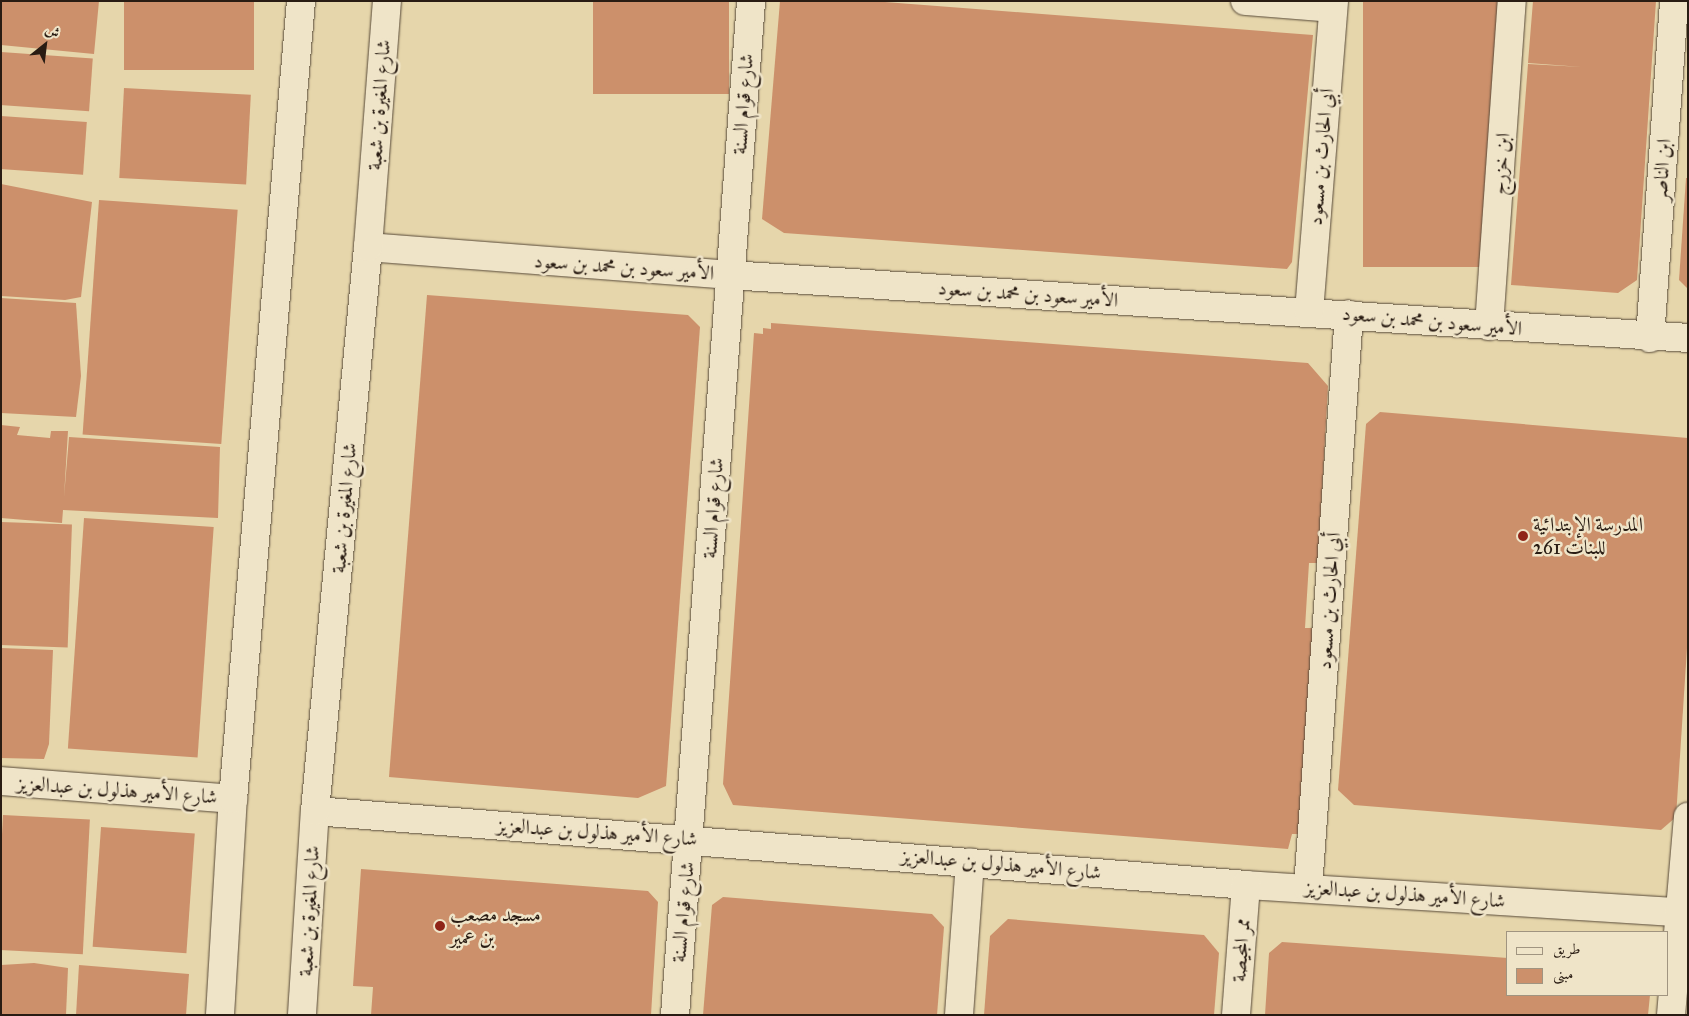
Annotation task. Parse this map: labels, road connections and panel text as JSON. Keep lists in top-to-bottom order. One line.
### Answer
{"streets":{"street":["شارع قوام السنة","شارع المغيرة بن شعبة","أبي الحارث بن مسعود","ابن خزرج","ابن الناصر","الأمير سعود بن محمد بن سعود","شارع الأمير هذلول بن عبدالعزيز","ممر المجيصة"]},"crossings":[["شارع قوام السنة","الأمير سعود بن محمد بن سعود"],["شارع قوام السنة","شارع الأمير هذلول بن عبدالعزيز"],["شارع المغيرة بن شعبة","الأمير سعود بن محمد بن سعود"],["شارع المغيرة بن شعبة","شارع الأمير هذلول بن عبدالعزيز"],["أبي الحارث بن مسعود","الأمير سعود بن محمد بن سعود"],["أبي الحارث بن مسعود","شارع الأمير هذلول بن عبدالعزيز"],["ابن خزرج","الأمير سعود بن محمد بن سعود"],["ابن الناصر","الأمير سعود بن محمد بن سعود"],["شارع الأمير هذلول بن عبدالعزيز","ممر المجيصة"]],"places":["المدرسة الإبتدائية 261 للبنات","مسجد مصعب بن عمير"],"legend":["طريق","مبنى"],"north":"top right"}
